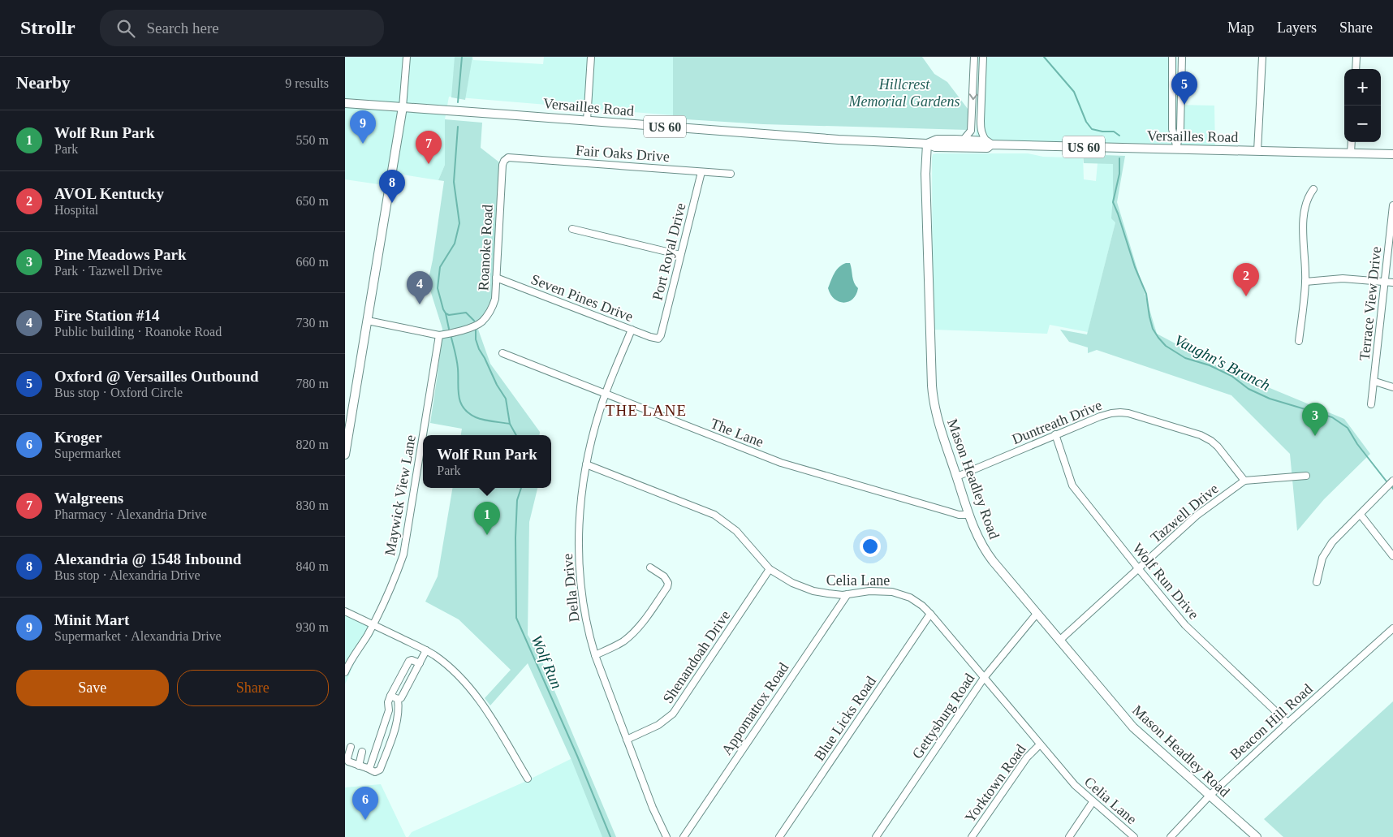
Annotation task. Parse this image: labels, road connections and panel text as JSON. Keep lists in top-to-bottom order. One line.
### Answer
{"streets":{"main road":["Versailles Road","US 60","Mason Headley Road"],"street":["Fair Oaks Drive","Roanoke Road","Port Royal Drive","Seven Pines Drive","Terrace View Drive","Duntreath Drive","The Lane","Maywick View Lane","Tazwell Drive","Celia Lane","Wolf Run Drive","Della Drive","Shenandoah Drive","Appomattox Road","Gettysburg Road","Blue Licks Road","Beacon Hill Road","Yorktown Road"]},"crossings":[["Versailles Road","Mason Headley Road"],["Fair Oaks Drive","Roanoke Road"],["Fair Oaks Drive","Port Royal Drive"],["Roanoke Road","Seven Pines Drive"],["Roanoke Road","Maywick View Lane"],["Port Royal Drive","Seven Pines Drive"],["Seven Pines Drive","Della Drive"],["Duntreath Drive","Mason Headley Road"],["Duntreath Drive","Tazwell Drive"],["Duntreath Drive","Wolf Run Drive"],["The Lane","Mason Headley Road"],["The Lane","Della Drive"],["Mason Headley Road","Tazwell Drive"],["Mason Headley Road","Gettysburg Road"],["Mason Headley Road","Beacon Hill Road"],["Tazwell Drive","Wolf Run Drive"],["Celia Lane","Della Drive"],["Celia Lane","Shenandoah Drive"],["Celia Lane","Appomattox Road"],["Celia Lane","Gettysburg Road"],["Celia Lane","Blue Licks Road"],["Celia Lane","Yorktown Road"],["Wolf Run Drive","Beacon Hill Road"],["Della Drive","Shenandoah Drive"]],"districts":["THE LANE"],"water":["Vaughn's Branch","Wolf Run"],"parks":["Hillcrest Memorial Gardens"],"page":{"header":"Strollr","search":"Search here","nav":["Map","Layers","Share"],"heading":["Nearby","9 results"],"map_buttons":["+","−"],"pins":["5","9","7","8","2","4","3","1","6"],"list":[{"mark":"1","name":"Wolf Run Park","note":"Park","value":"550 m"},{"mark":"2","name":"AVOL Kentucky","note":"Hospital","value":"650 m"},{"mark":"3","name":"Pine Meadows Park","note":"Park · Tazwell Drive","value":"660 m"},{"mark":"4","name":"Fire Station #14","note":"Public building · Roanoke Road","value":"730 m"},{"mark":"5","name":"Oxford @ Versailles Outbound","note":"Bus stop · Oxford Circle","value":"780 m"},{"mark":"6","name":"Kroger","note":"Supermarket","value":"820 m"},{"mark":"7","name":"Walgreens","note":"Pharmacy · Alexandria Drive","value":"830 m"},{"mark":"8","name":"Alexandria @ 1548 Inbound","note":"Bus stop · Alexandria Drive","value":"840 m"},{"mark":"9","name":"Minit Mart","note":"Supermarket · Alexandria Drive","value":"930 m"}],"popup":["Wolf Run Park","Park"],"buttons":["Save","Share"]}}
